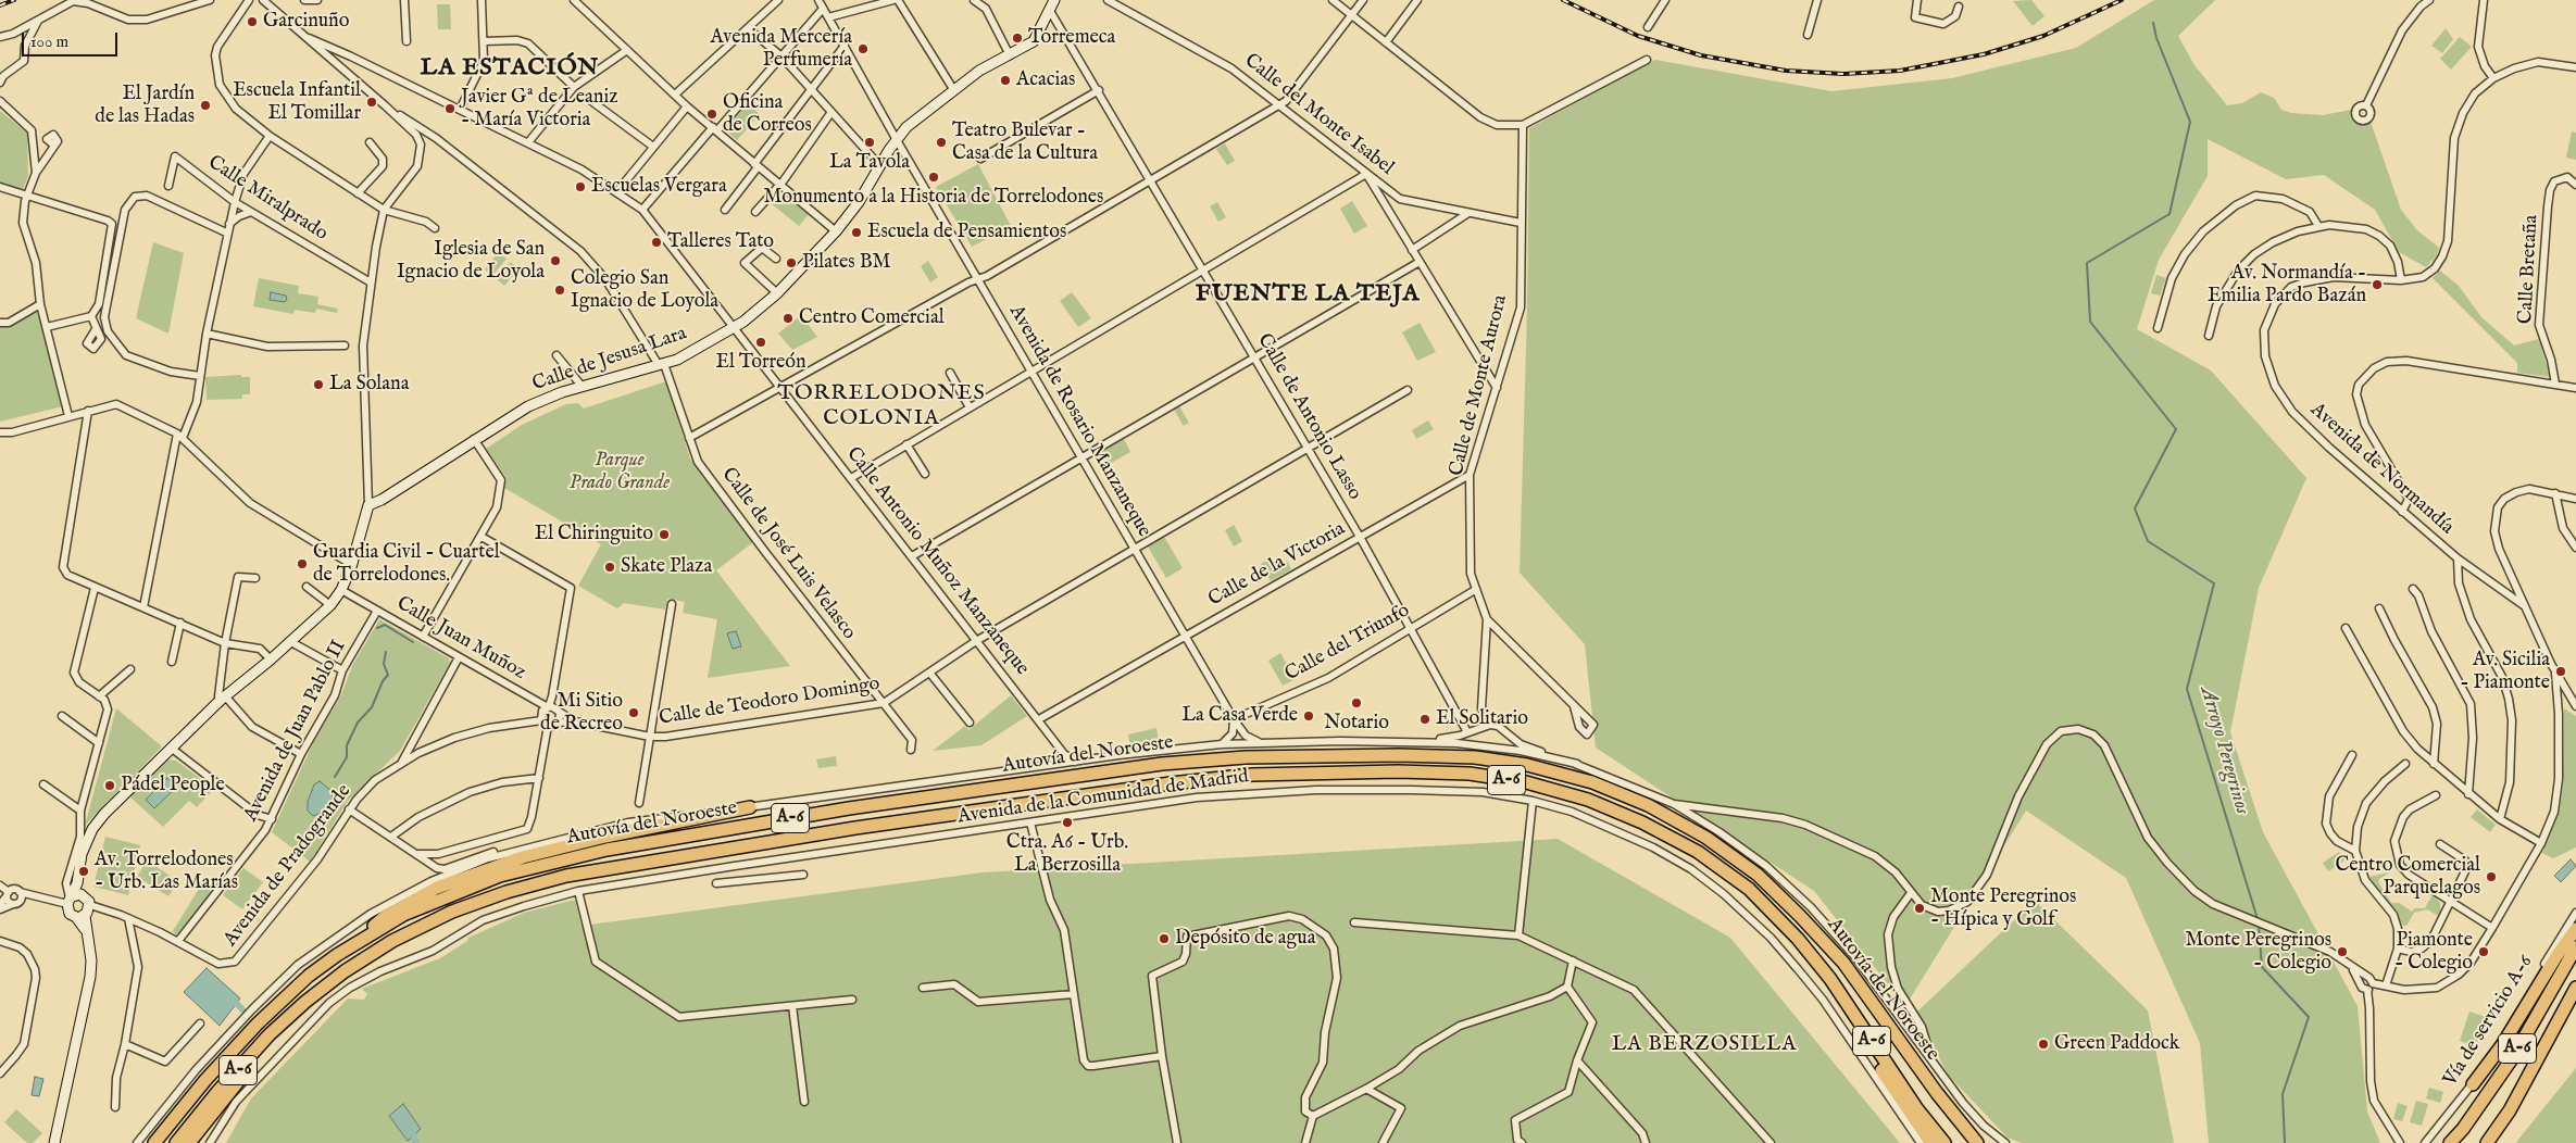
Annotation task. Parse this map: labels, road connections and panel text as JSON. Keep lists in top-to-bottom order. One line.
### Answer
{"streets":{"highway":["Autovía del Noroeste","A-6"],"main road":["Calle de Jesusa Lara"],"street":["Calle del Monte Isabel","Calle Miralprado","Calle Bretaña","Calle de Monte Aurora","Calle de Antonio Lasso","Avenida de Rosario Manzaneque","Avenida de Normandía","Calle de José Luis Velasco","Calle Antonio Muñoz Manzaneque","Calle de la Victoria","Calle Juan Muñoz","Calle del Triunfo","Calle de Teodoro Domingo","Avenida de Juan Pablo II","Avenida de la Comunidad de Madrid","Avenida de Pradogrande","Vía de servicio A-6"]},"crossings":[["Calle del Monte Isabel","Calle de Monte Aurora"],["Calle de Jesusa Lara","Calle de Antonio Lasso"],["Calle de Jesusa Lara","Avenida de Rosario Manzaneque"],["Calle de Jesusa Lara","Calle de José Luis Velasco"],["Calle de Jesusa Lara","Calle Antonio Muñoz Manzaneque"],["Calle de Monte Aurora","Calle de la Victoria"],["Calle de Monte Aurora","Calle del Triunfo"],["Calle de Antonio Lasso","Calle de la Victoria"],["Calle de Antonio Lasso","Calle del Triunfo"],["Calle de Antonio Lasso","Calle de Teodoro Domingo"],["Avenida de Rosario Manzaneque","Calle de la Victoria"],["Avenida de Rosario Manzaneque","Calle del Triunfo"],["Avenida de Rosario Manzaneque","Calle de Teodoro Domingo"],["Avenida de Rosario Manzaneque","Avenida de la Comunidad de Madrid"],["Calle de José Luis Velasco","Calle de Teodoro Domingo"],["Calle Antonio Muñoz Manzaneque","Calle de la Victoria"],["Calle Antonio Muñoz Manzaneque","Calle de Teodoro Domingo"],["Calle Antonio Muñoz Manzaneque","Avenida de la Comunidad de Madrid"],["Calle Juan Muñoz","Calle de Teodoro Domingo"],["Calle Juan Muñoz","Avenida de Juan Pablo II"],["Calle Juan Muñoz","Avenida de Pradogrande"],["Calle de Teodoro Domingo","Avenida de Pradogrande"],["Avenida de Juan Pablo II","Avenida de Pradogrande"]],"districts":["LA ESTACIÓN","FUENTE LA TEJA","TORRELODONES COLONIA","LA BERZOSILLA"],"water":["Arroyo Peregrinos"],"parks":["Parque Prado Grande"],"places":["Garcinuño","Torremeca","Avenida Mercería Perfumería","Acacias","Escuela Infantil El Tomillar","El Jardín de las Hadas","Javier Gª de Leaniz - María Victoria","Oficina de Correos","La Tavola","Teatro Bulevar - Casa de la Cultura","Monumento a la Historia de Torrelodones","Escuelas Vergara","Escuela de Pensamientos","Talleres Tato","Iglesia de San Ignacio de Loyola","Pilates BM","Av. Normandía - Emilia Pardo Bazán","Colegio San Ignacio de Loyola","Centro Comercial","El Torreón","La Solana","El Chiringuito","Guardia Civil - Cuartel de Torrelodones.","Skate Plaza","Av. Sicilia - Piamonte","Notario","Mi Sitio de Recreo","La Casa Verde","El Solitario","Pádel People","Ctra. A6 - Urb. La Berzosilla","Av. Torrelodones - Urb. Las Marías","Centro Comercial Parquelagos","Monte Peregrinos - Hípica y Golf","Depósito de agua","Monte Peregrinos - Colegio","Piamonte - Colegio","Green Paddock"],"scale_bar":"100 m"}
